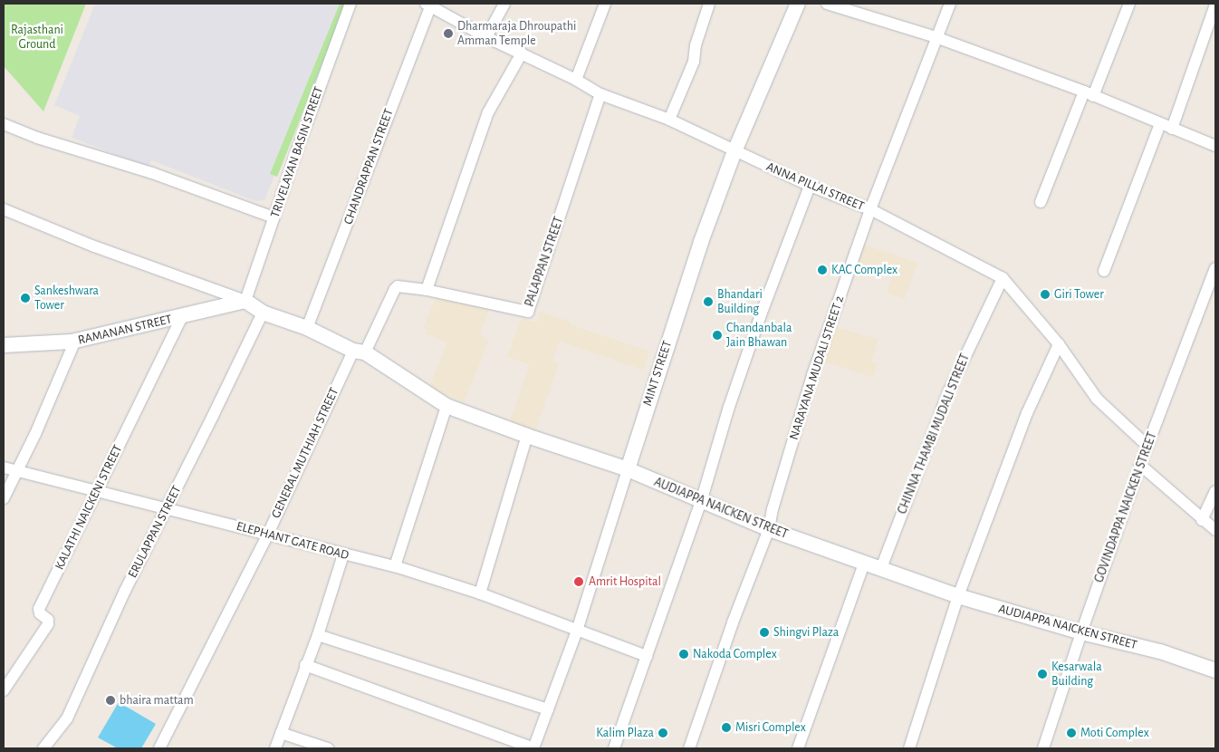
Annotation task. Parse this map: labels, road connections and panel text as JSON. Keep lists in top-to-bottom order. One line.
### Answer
{"streets":{"street":["TRIVELAYAN BASIN STREET","CHANDRAPPAN STREET","ANNA PILLAI STREET","PALAPPAN STREET","RAMANAN STREET","NARAYANA MUDALI STREET 2","MINT STREET","CHINNA THAMBI MUDALI STREET","GENERAL MUTHIAH STREET","KALATHI NAICKENI STREET","GOVINDAPPA NAICKEN STREET","AUDIAPPA NAICKEN STREET","ERULAPPAN STREET","ELEPHANT GATE ROAD"]},"crossings":[["TRIVELAYAN BASIN STREET","RAMANAN STREET"],["TRIVELAYAN BASIN STREET","AUDIAPPA NAICKEN STREET"],["CHANDRAPPAN STREET","ANNA PILLAI STREET"],["CHANDRAPPAN STREET","AUDIAPPA NAICKEN STREET"],["ANNA PILLAI STREET","PALAPPAN STREET"],["ANNA PILLAI STREET","NARAYANA MUDALI STREET 2"],["ANNA PILLAI STREET","MINT STREET"],["ANNA PILLAI STREET","CHINNA THAMBI MUDALI STREET"],["ANNA PILLAI STREET","GOVINDAPPA NAICKEN STREET"],["PALAPPAN STREET","GENERAL MUTHIAH STREET"],["PALAPPAN STREET","AUDIAPPA NAICKEN STREET"],["RAMANAN STREET","KALATHI NAICKENI STREET"],["RAMANAN STREET","AUDIAPPA NAICKEN STREET"],["NARAYANA MUDALI STREET 2","AUDIAPPA NAICKEN STREET"],["MINT STREET","AUDIAPPA NAICKEN STREET"],["MINT STREET","ELEPHANT GATE ROAD"],["CHINNA THAMBI MUDALI STREET","AUDIAPPA NAICKEN STREET"],["GENERAL MUTHIAH STREET","AUDIAPPA NAICKEN STREET"],["GENERAL MUTHIAH STREET","ELEPHANT GATE ROAD"],["KALATHI NAICKENI STREET","ELEPHANT GATE ROAD"],["GOVINDAPPA NAICKEN STREET","AUDIAPPA NAICKEN STREET"],["AUDIAPPA NAICKEN STREET","ERULAPPAN STREET"],["ERULAPPAN STREET","ELEPHANT GATE ROAD"]],"parks":["Rajasthani Ground"],"places":["Dharmaraja Dhroupathi Amman Temple","KAC Complex","Giri Tower","Sankeshwara Tower","Bhandari Building","Chandanbala Jain Bhawan","Amrit Hospital","Shingvi Plaza","Nakoda Complex","Kesarwala Building","bhaira mattam","Misri Complex","Kalim Plaza","Moti Complex"]}
